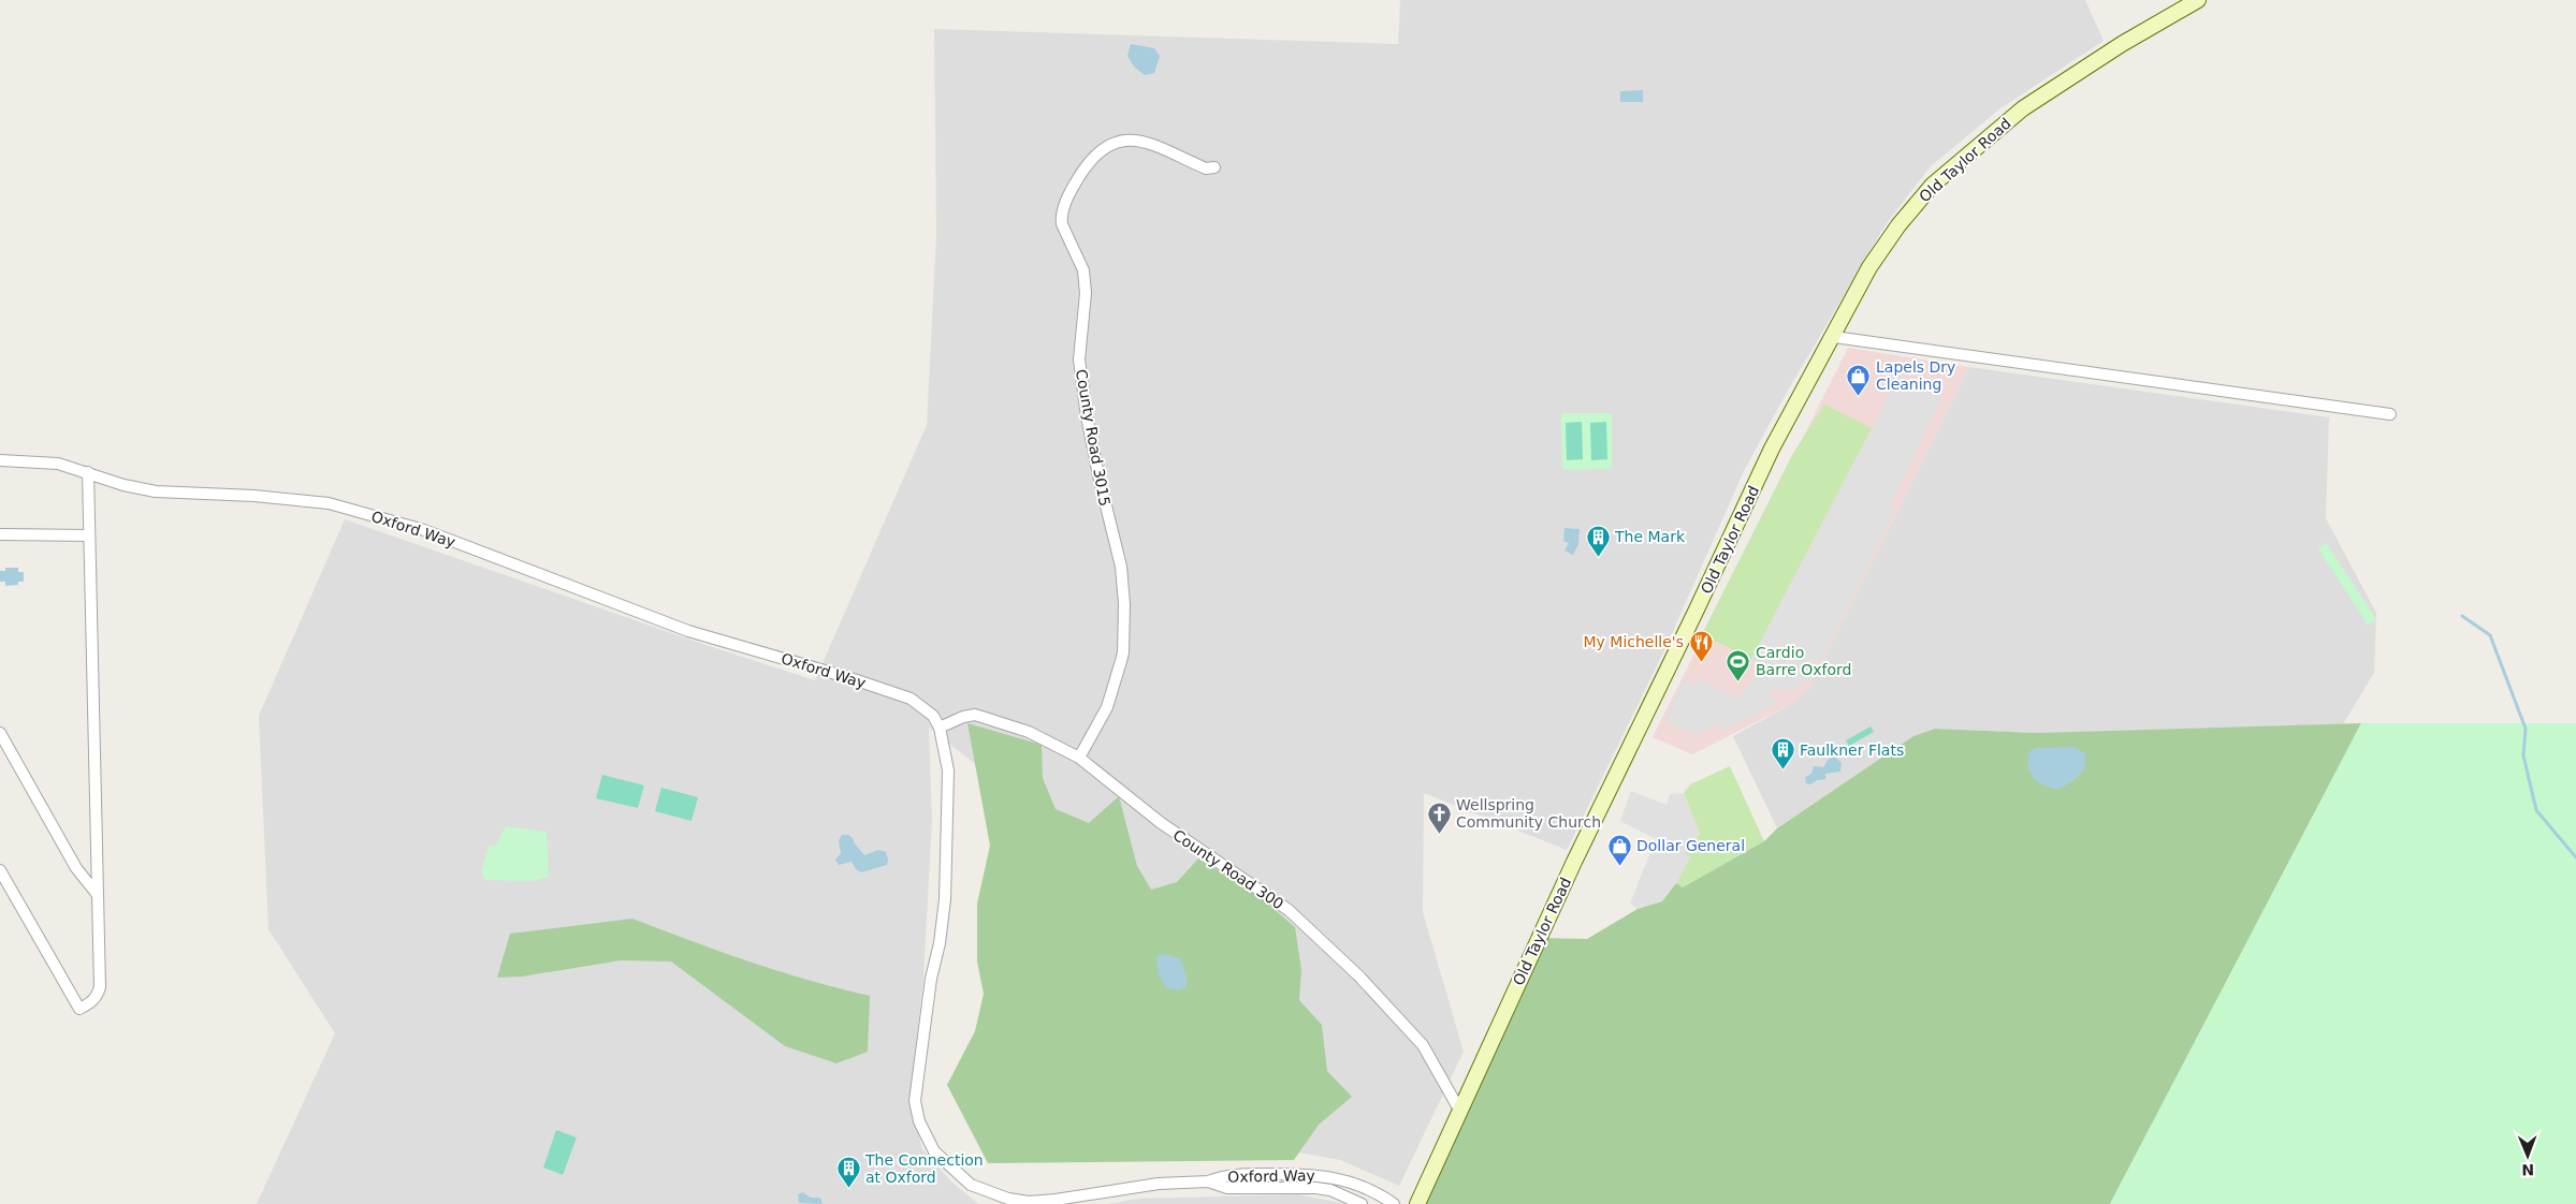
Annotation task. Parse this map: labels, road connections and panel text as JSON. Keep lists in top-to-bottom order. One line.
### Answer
{"streets":{"street":["Old Taylor Road","County Road 3015","Oxford Way","County Road 300"]},"crossings":[["Old Taylor Road","County Road 300"],["County Road 3015","County Road 300"],["Oxford Way","County Road 300"]],"places":{"shop":["Lapels Dry Cleaning","Dollar General"],"building":["The Mark","Faulkner Flats","The Connection at Oxford"],"restaurant":["My Michelle's"],"sports":["Cardio Barre Oxford"],"church":["Wellspring Community Church"]},"north":"bottom"}
